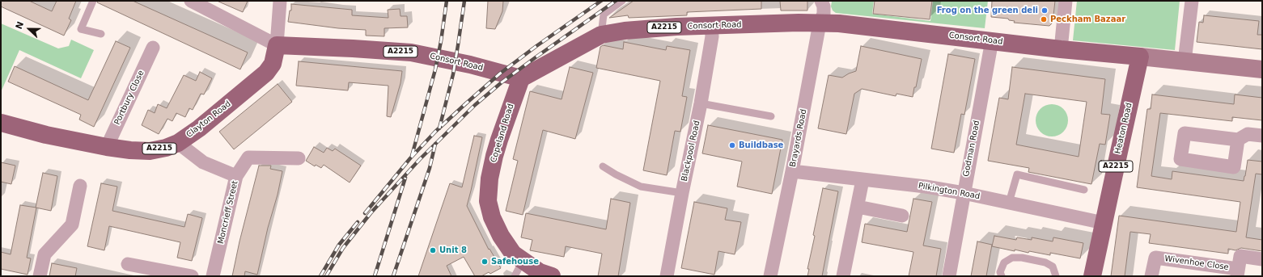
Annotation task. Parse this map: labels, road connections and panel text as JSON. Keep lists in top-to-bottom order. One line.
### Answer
{"streets":{"main road":["Consort Road","A2215","Clayton Road","Heaton Road","Copeland Road"],"street":["Portbury Close","Brayards Road","Godman Road","Blackpool Road","Pilkington Road","Moncrieff Street","Wivenhoe Close"]},"crossings":[["Consort Road","Clayton Road"],["Consort Road","Heaton Road"],["Consort Road","Copeland Road"],["Consort Road","Brayards Road"],["Consort Road","Godman Road"],["Consort Road","Blackpool Road"],["Portbury Close","Clayton Road"],["Clayton Road","Moncrieff Street"],["Heaton Road","Pilkington Road"],["Brayards Road","Pilkington Road"],["Godman Road","Pilkington Road"]],"places":["Frog on the green deli","Peckham Bazaar","Buildbase","Unit 8","Safehouse"],"north":"left"}
